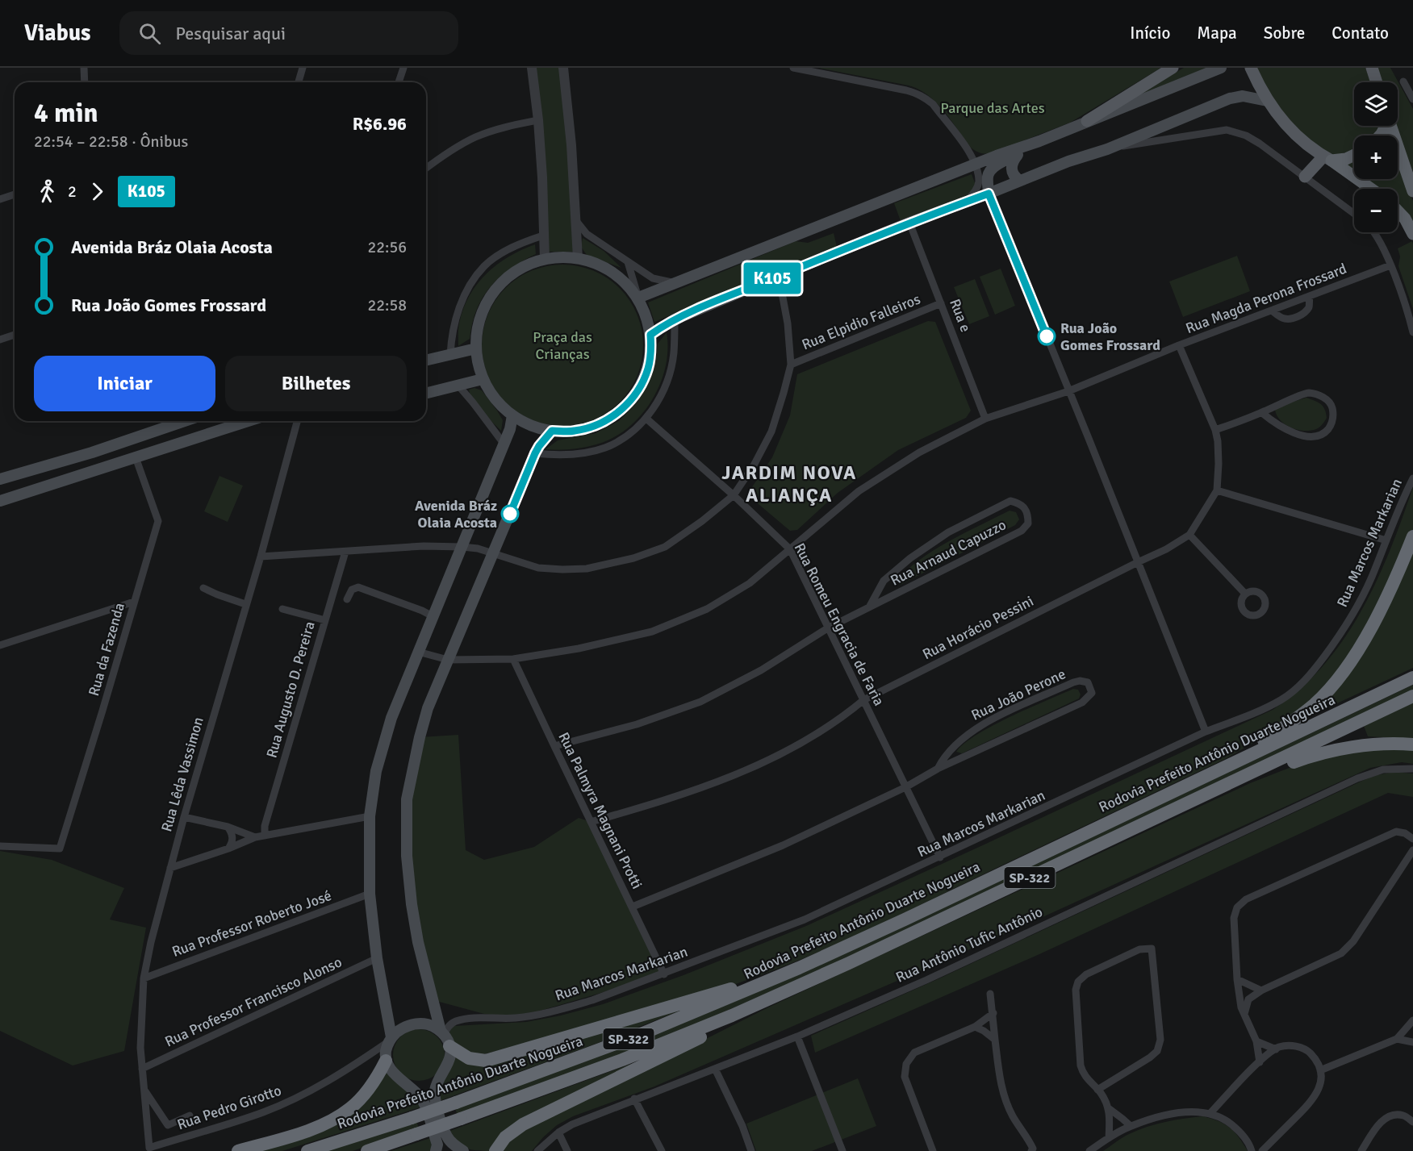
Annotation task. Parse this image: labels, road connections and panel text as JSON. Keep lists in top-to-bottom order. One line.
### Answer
{"streets":{"highway":["Rodovia Prefeito Antônio Duarte Nogueira","SP-322"],"street":["Rua Magda Perona Frossard","Rua e","Rua Elpidio Falleiros","Rua Marcos Markarian","Rua Arnaud Capuzzo","Rua Romeu Engracia de Faria","Rua Horácio Pessini","Rua da Fazenda","Rua Augusto D. Pereira","Rua João Perone","Rua Lêda Vassimon","Rua Palmyra Magnani Protti","Rua Professor Roberto José","Rua Antônio Tufic Antônio","Rua Professor Francisco Alonso","Rua Pedro Girotto"]},"crossings":[["Rua Magda Perona Frossard","Rua e"],["Rua Magda Perona Frossard","Rua Romeu Engracia de Faria"],["Rua Magda Perona Frossard","Rua Horácio Pessini"],["Rua Magda Perona Frossard","Rua Palmyra Magnani Protti"],["Rua e","Rua Elpidio Falleiros"],["Rua Marcos Markarian","Rua Romeu Engracia de Faria"],["Rua Marcos Markarian","Rua Palmyra Magnani Protti"],["Rua Arnaud Capuzzo","Rua Romeu Engracia de Faria"],["Rua Arnaud Capuzzo","Rua Palmyra Magnani Protti"],["Rua Romeu Engracia de Faria","Rua Horácio Pessini"],["Rua Romeu Engracia de Faria","Rua João Perone"],["Rua Horácio Pessini","Rua Palmyra Magnani Protti"],["Rua João Perone","Rua Palmyra Magnani Protti"],["Rua Lêda Vassimon","Rua Professor Roberto José"],["Rua Lêda Vassimon","Rua Professor Francisco Alonso"],["Rua Lêda Vassimon","Rua Pedro Girotto"]],"districts":["JARDIM NOVA ALIANÇA"],"parks":["Parque das Artes","Praça das Crianças"],"places":["Rua João Gomes Frossard","Avenida Bráz Olaia Acosta"],"lines":["bus line K105"],"page":{"header":"Viabus","search":"Pesquisar aqui","nav":["Início","Mapa","Sobre","Contato"],"on_map":"K105","map_buttons":["+","−"],"heading":["4 min","22:54 – 22:58 · Ônibus","R$6.96"],"legs":["2","K105"],"list":[{"name":"Avenida Bráz Olaia Acosta","value":"22:56"},{"name":"Rua João Gomes Frossard","value":"22:58"}],"buttons":["Iniciar","Bilhetes"]}}
